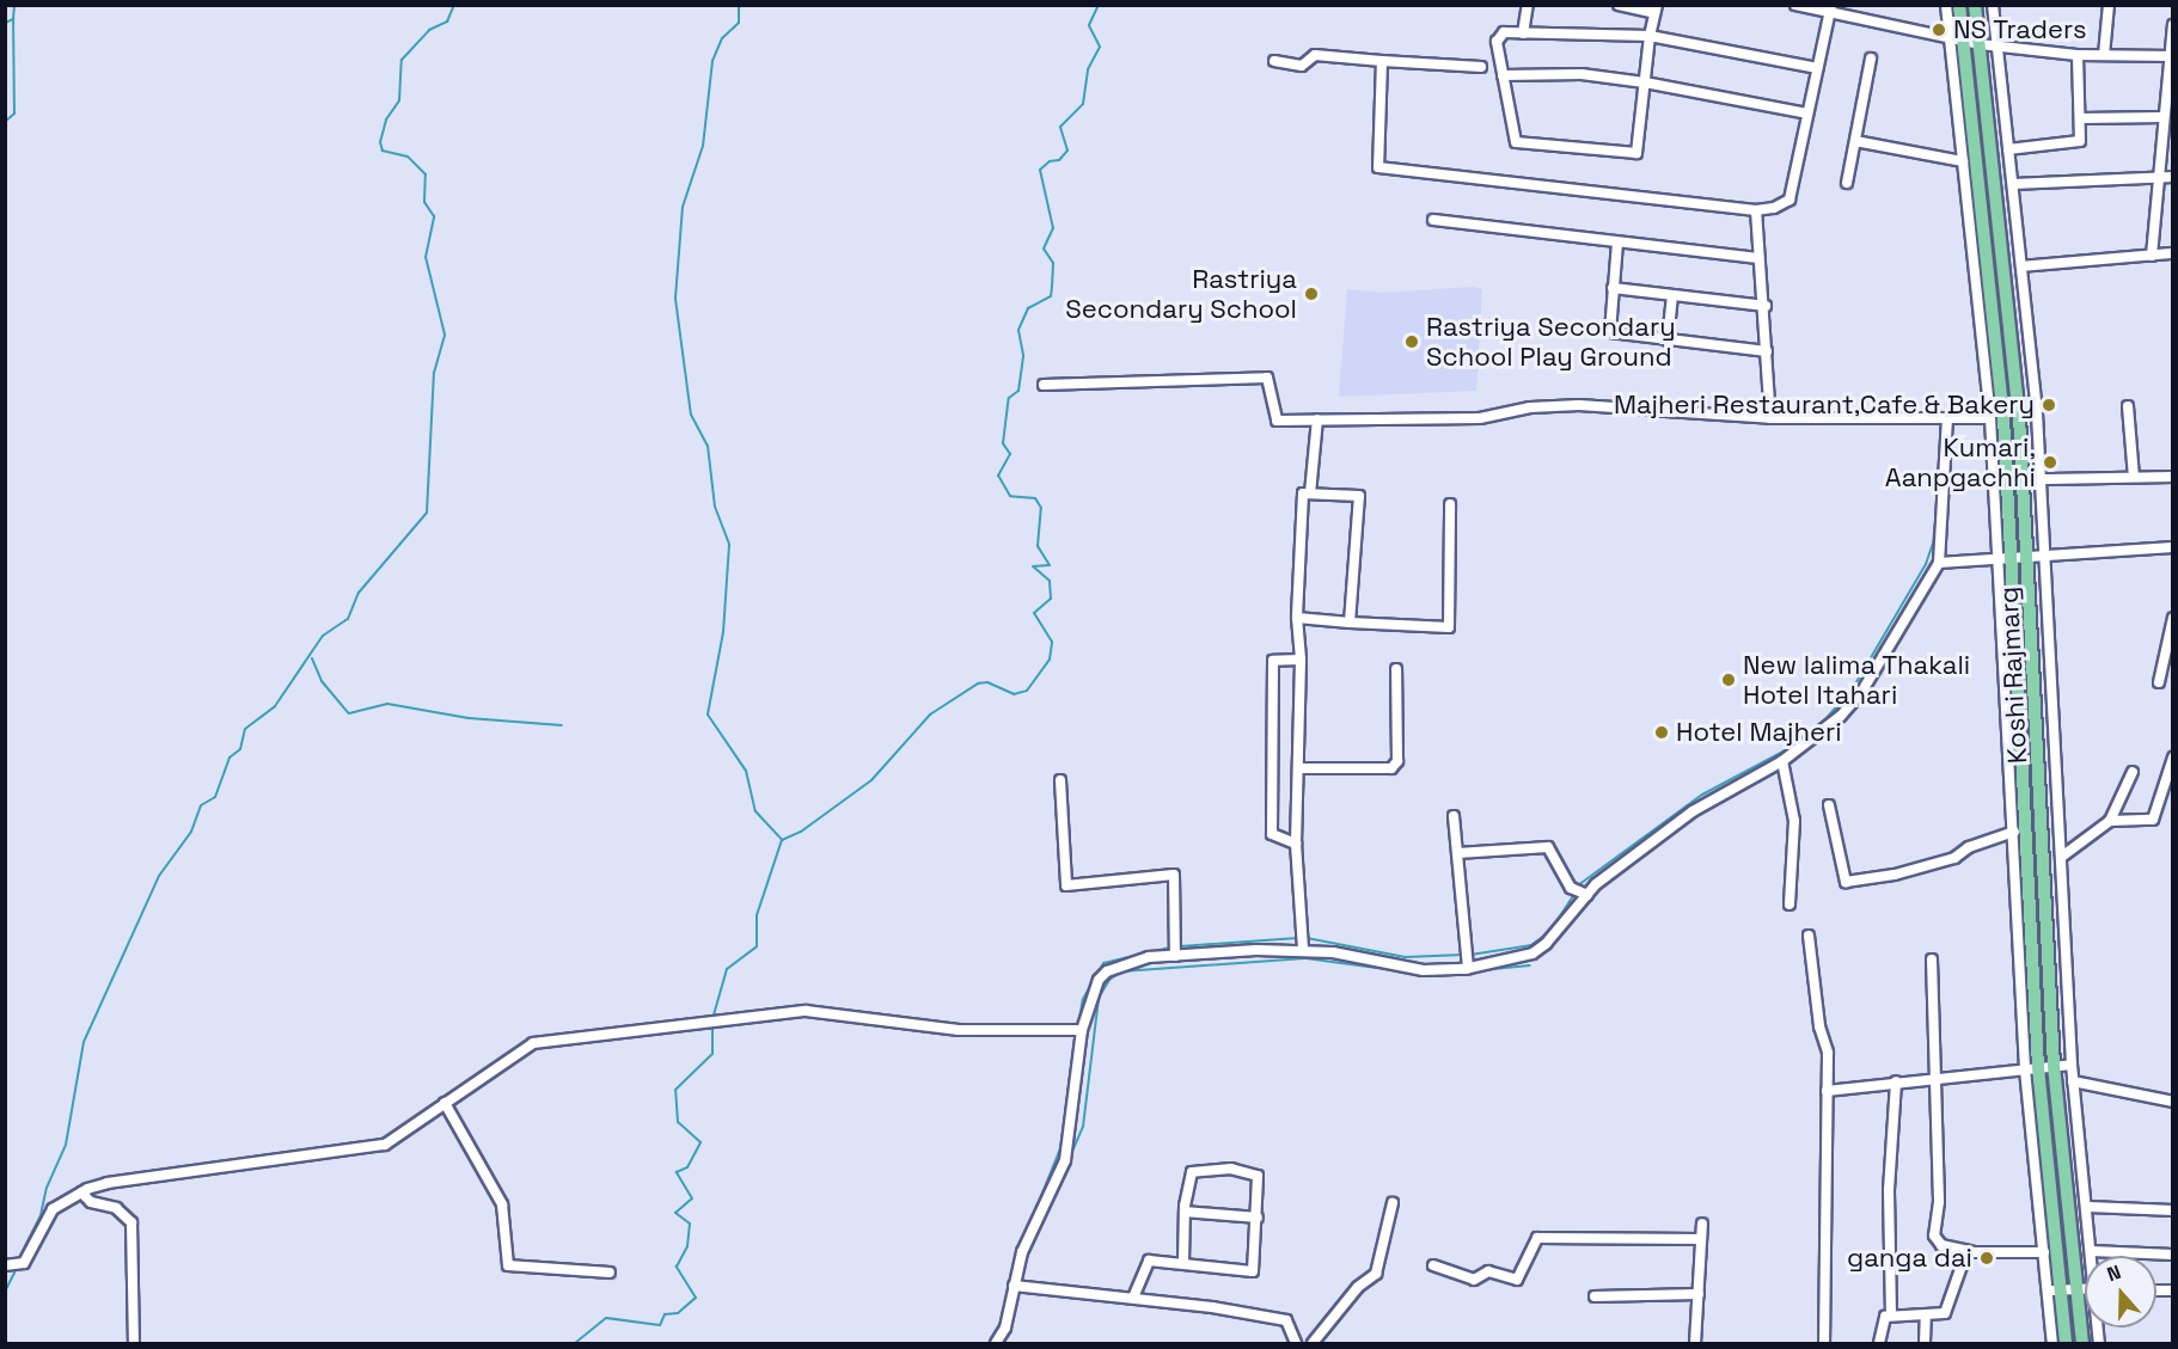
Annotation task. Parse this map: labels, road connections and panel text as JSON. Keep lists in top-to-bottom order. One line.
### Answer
{"streets":{"main road":["Koshi Rajmarg"]},"places":["NS Traders","Rastriya Secondary School","Rastriya Secondary School Play Ground","Majheri Restaurant,Cafe & Bakery","Kumari, Aanpgachhi","New lalima Thakali Hotel Itahari","Hotel Majheri","ganga dai"],"north":"top"}
